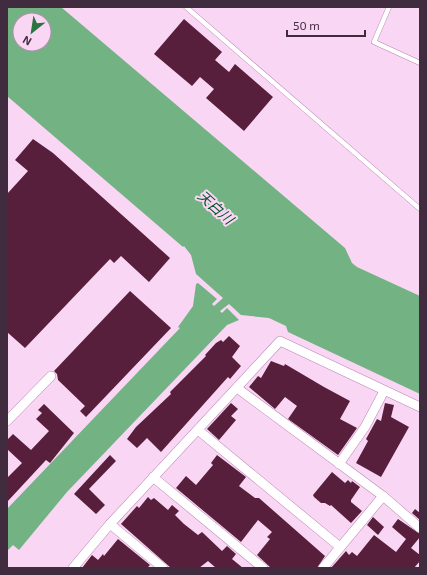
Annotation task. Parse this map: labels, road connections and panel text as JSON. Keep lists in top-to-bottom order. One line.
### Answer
{"water":["天白川"],"scale_bar":"50 m","north":"bottom left"}
